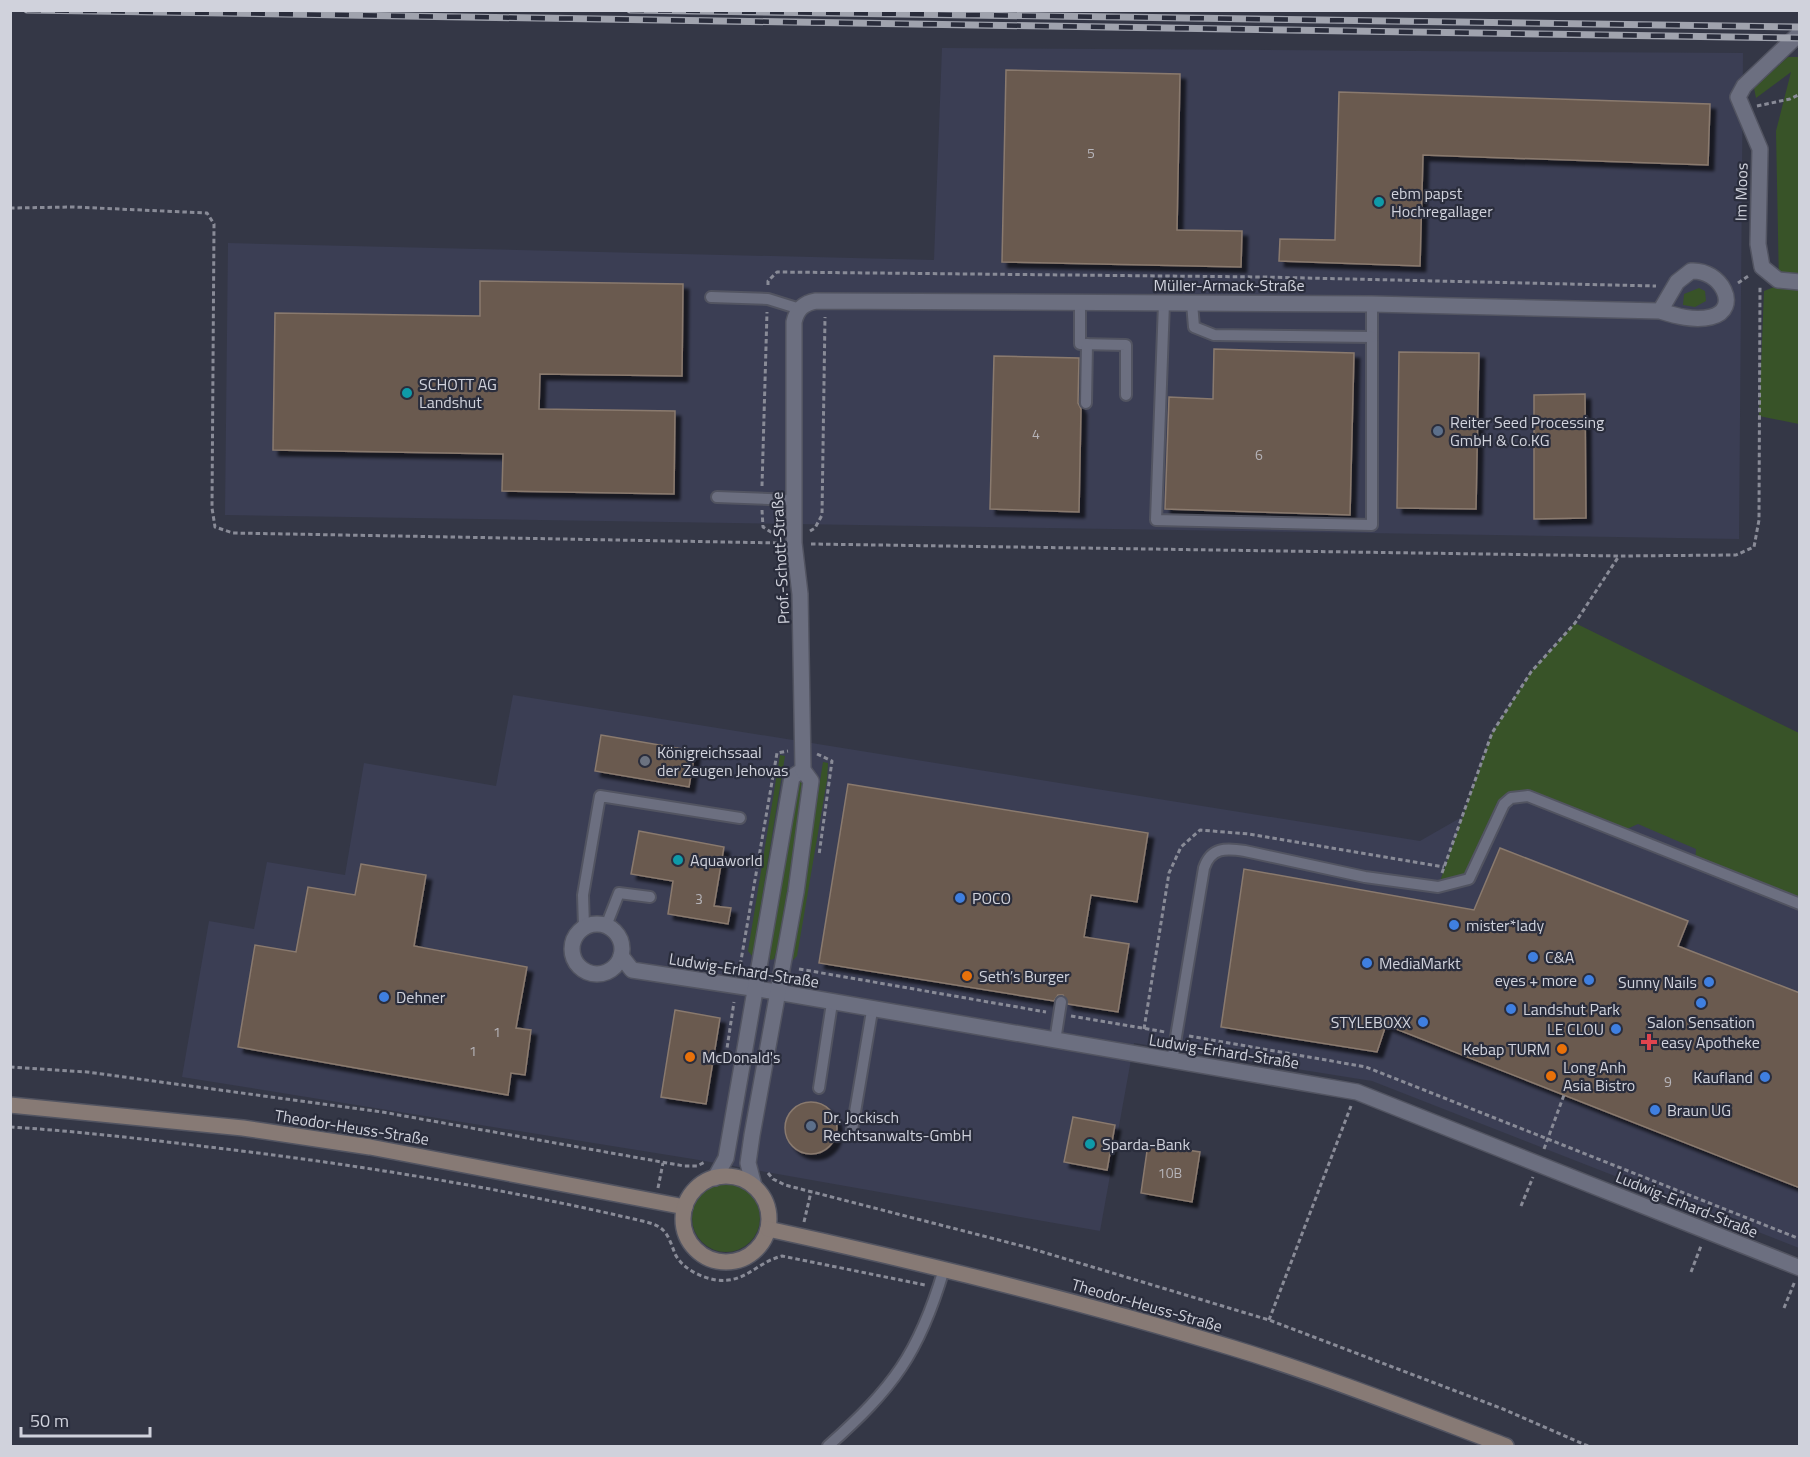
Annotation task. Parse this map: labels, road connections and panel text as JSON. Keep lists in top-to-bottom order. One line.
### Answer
{"streets":{"main road":["Theodor-Heuss-Straße"],"street":["Im Moos","Müller-Armack-Straße","Prof.-Schott-Straße","Ludwig-Erhard-Straße"]},"crossings":[["Müller-Armack-Straße","Prof.-Schott-Straße"],["Prof.-Schott-Straße","Ludwig-Erhard-Straße"],["Prof.-Schott-Straße","Theodor-Heuss-Straße"]],"places":{"other":["ebm papst Hochregallager","SCHOTT AG Landshut","Reiter Seed Processing GmbH & Co.KG","Königreichssaal der Zeugen Jehovas","Aquaworld","POCO","mister*lady","C&A","MediaMarkt","Seth’s Burger","eyes + more","Sunny Nails","Dehner","Salon Sensation","Landshut Park","STYLEBOXX","LE CLOU","Kebap TURM","McDonald's","Long Anh Asia Bistro","Kaufland","Braun UG","Dr. Jockisch Rechtsanwalts-GmbH","Sparda-Bank"],"health":["easy Apotheke"]},"house_numbers":["5","4","6","3","1","1","9","10B"],"scale_bar":"50 m"}
